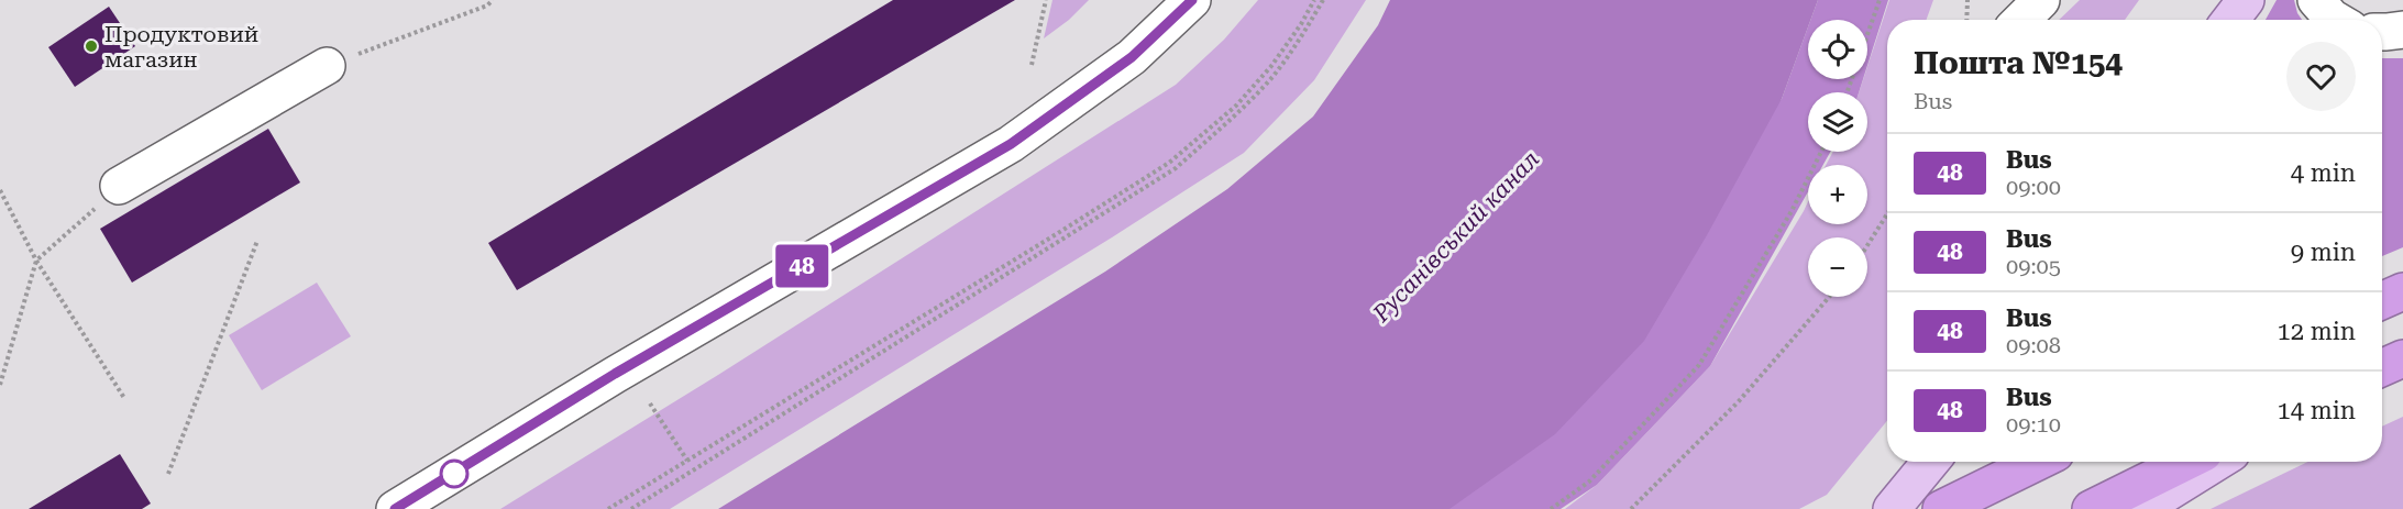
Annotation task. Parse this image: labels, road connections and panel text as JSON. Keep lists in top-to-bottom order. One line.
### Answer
{"water":["Русанівський канал"],"places":["Продуктовий магазин"],"lines":["bus line 48"],"page":{"on_map":"48","map_buttons":["+","−"],"heading":["Пошта №154","Bus"],"list":[{"mark":"48","name":"Bus","note":"09:00","value":"4 min"},{"mark":"48","name":"Bus","note":"09:05","value":"9 min"},{"mark":"48","name":"Bus","note":"09:08","value":"12 min"},{"mark":"48","name":"Bus","note":"09:10","value":"14 min"}]}}
